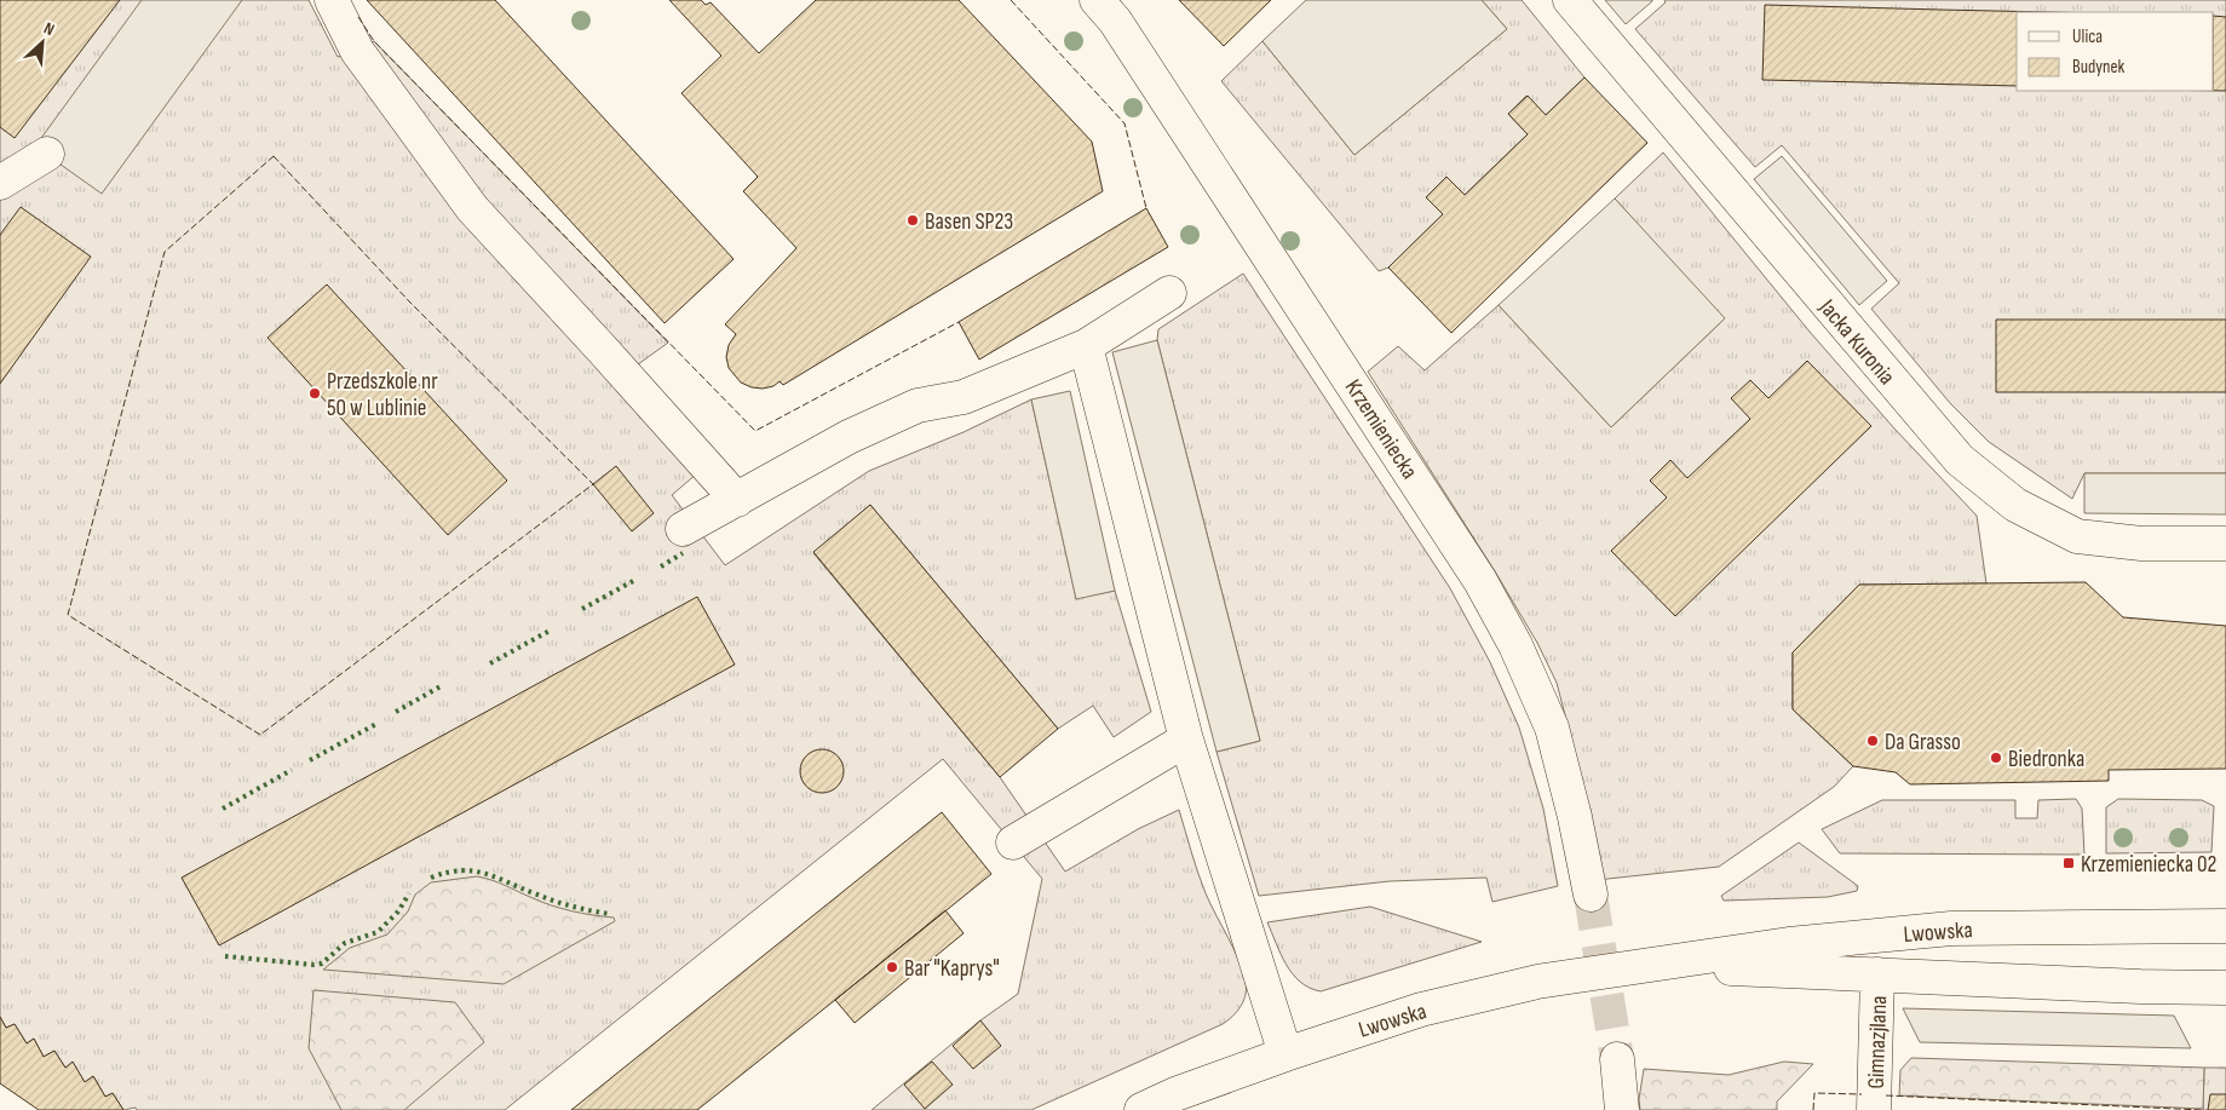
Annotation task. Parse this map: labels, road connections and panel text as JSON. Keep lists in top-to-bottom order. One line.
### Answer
{"streets":{"street":["Jacka Kuronia","Krzemieniecka","Lwowska","Gimnazjlana"]},"crossings":[["Lwowska","Gimnazjlana"]],"places":{"other":["Basen SP23","Przedszkole nr 50 w Lublinie","Da Grasso","Biedronka","Bar \"Kaprys\""],"transit":["Krzemieniecka 02"]},"legend":["Ulica","Budynek"],"north":"top right"}
